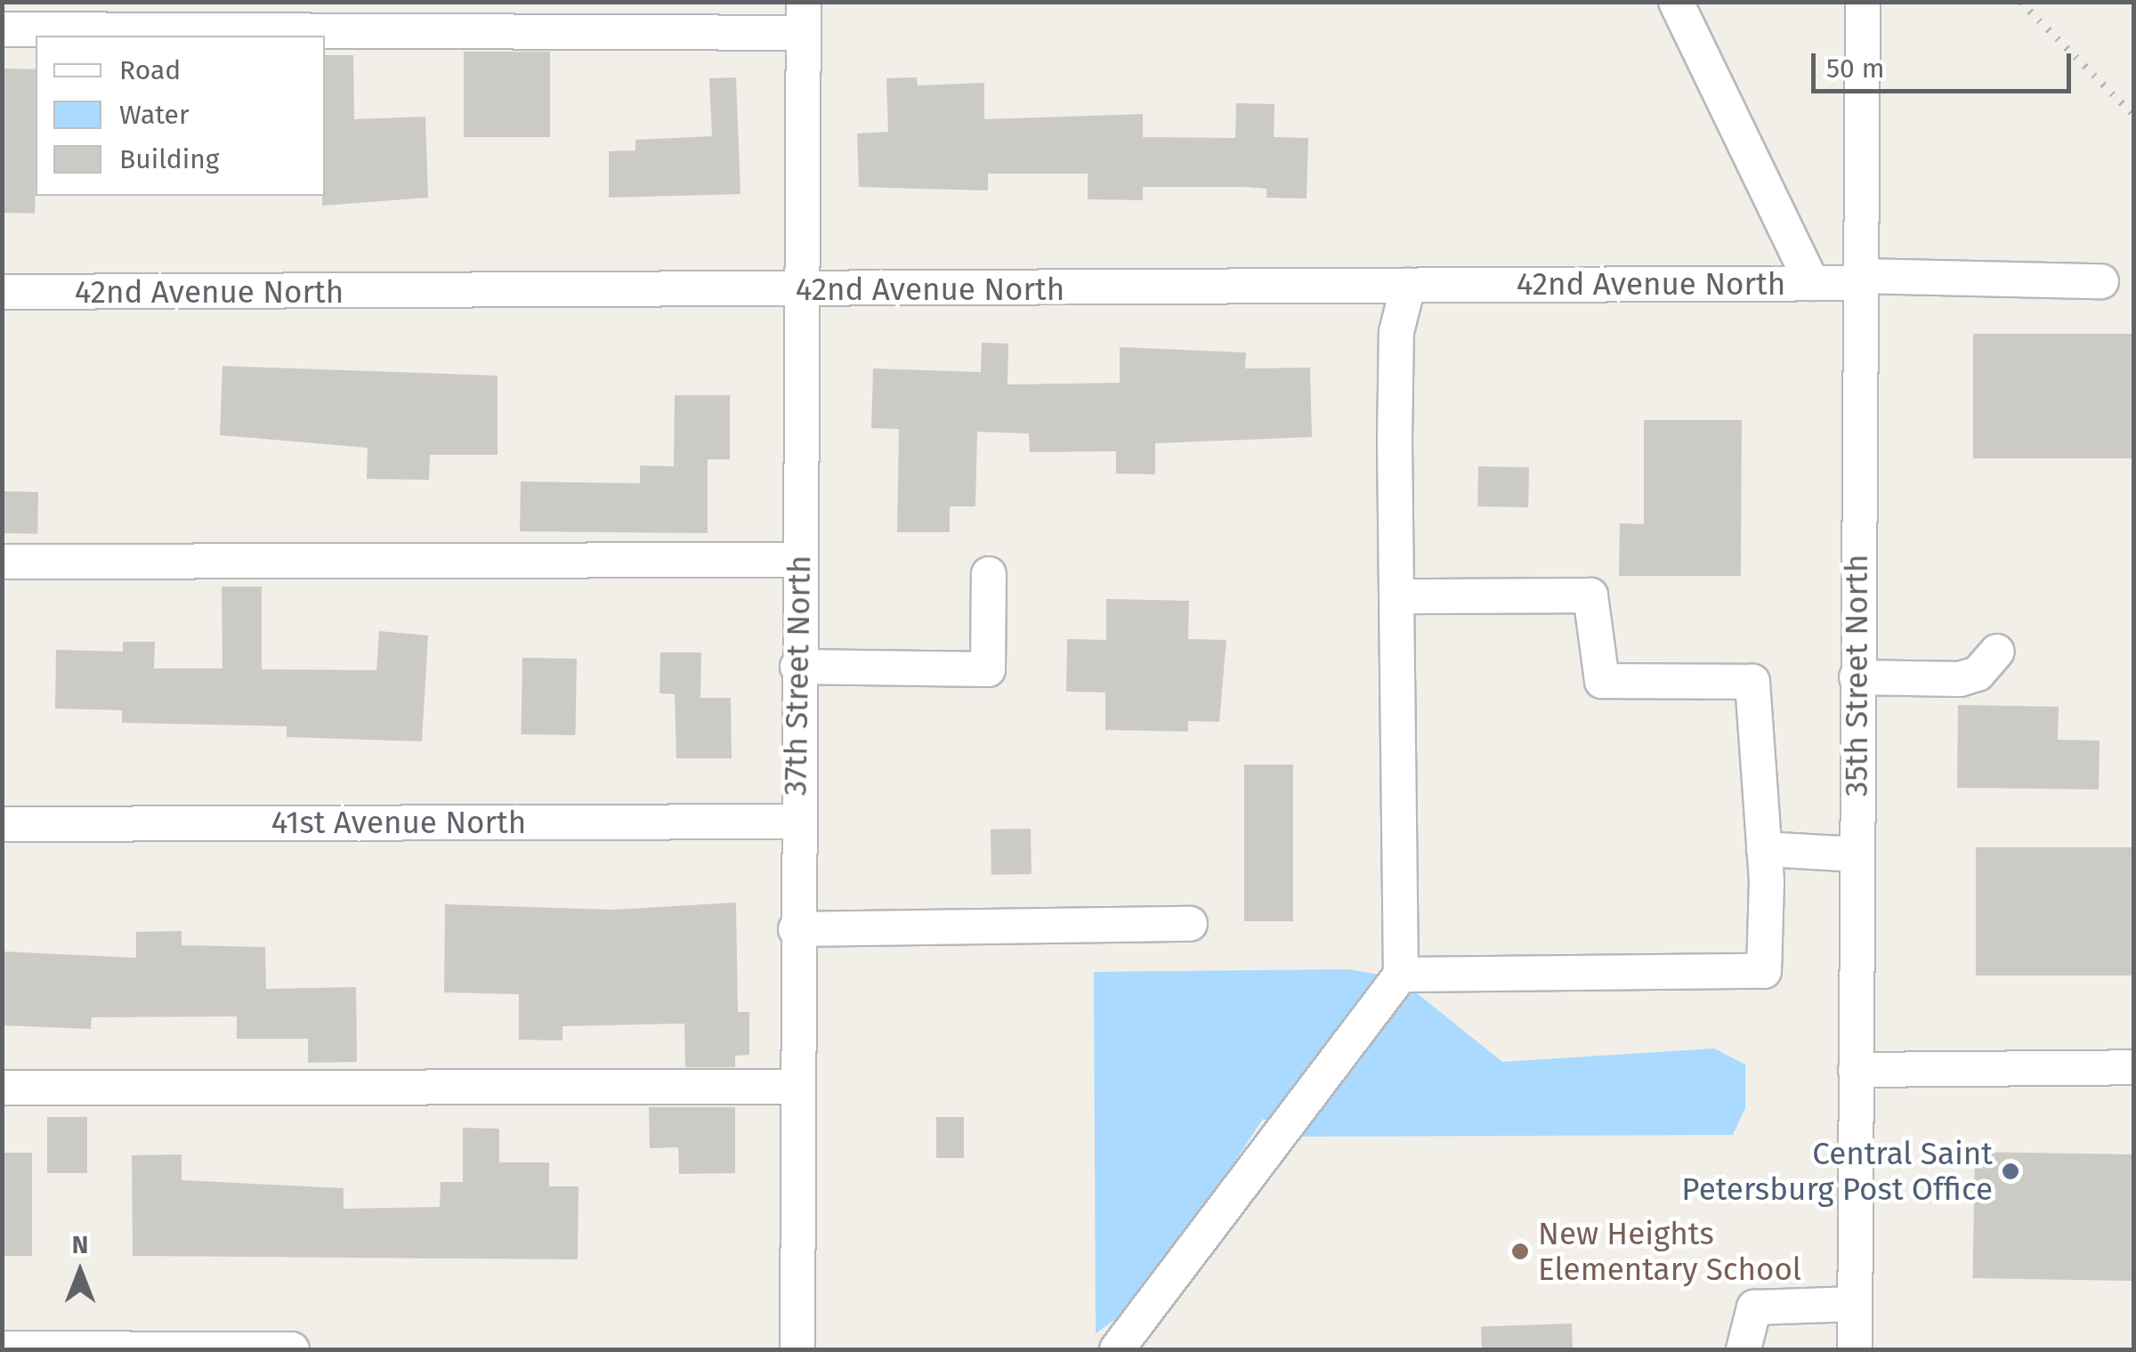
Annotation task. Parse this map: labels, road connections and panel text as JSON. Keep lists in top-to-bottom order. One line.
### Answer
{"streets":{"street":["42nd Avenue North","37th Street North","35th Street North","41st Avenue North"]},"crossings":[["42nd Avenue North","37th Street North"],["42nd Avenue North","35th Street North"],["37th Street North","41st Avenue North"]],"places":["Central Saint Petersburg Post Office","New Heights Elementary School"],"legend":["Road","Water","Building"],"scale_bar":"50 m","north":"top"}
